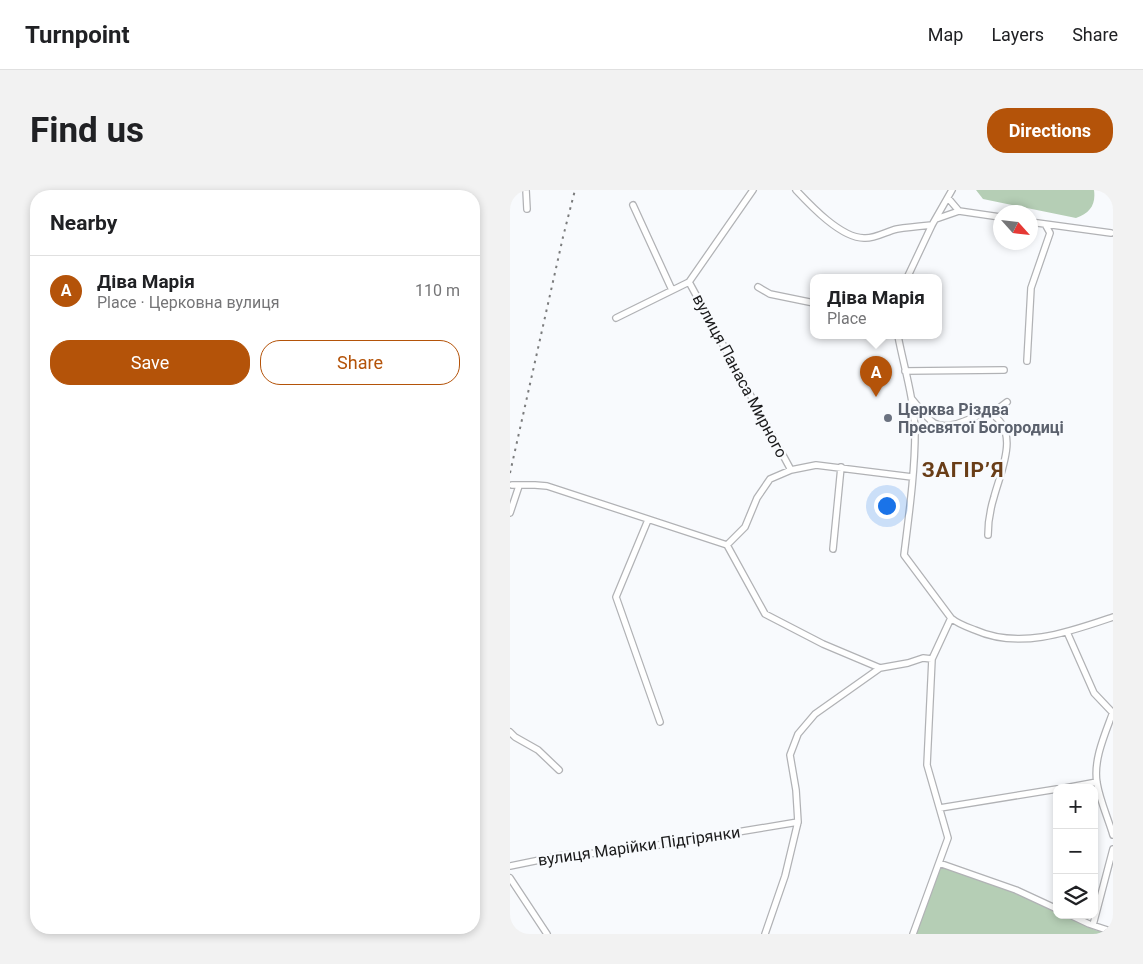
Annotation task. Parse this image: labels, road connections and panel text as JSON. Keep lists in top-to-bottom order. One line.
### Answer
{"streets":{"street":["вулиця Панаса Мирного","вулиця Марійки Підгірянки"]},"districts":["ЗАГІР’Я"],"places":["Церква Різдва Пресвятої Богородиці"],"north":"bottom right","page":{"header":"Turnpoint","nav":["Map","Layers","Share"],"buttons":["Directions",["Save","Share"]],"title":"Find us","heading":"Nearby","list":[{"mark":"A","name":"Діва Марія","note":"Place · Церковна вулиця","value":"110 m"}],"popup":["Діва Марія","Place"],"pins":"A","map_buttons":["+","−"]}}
